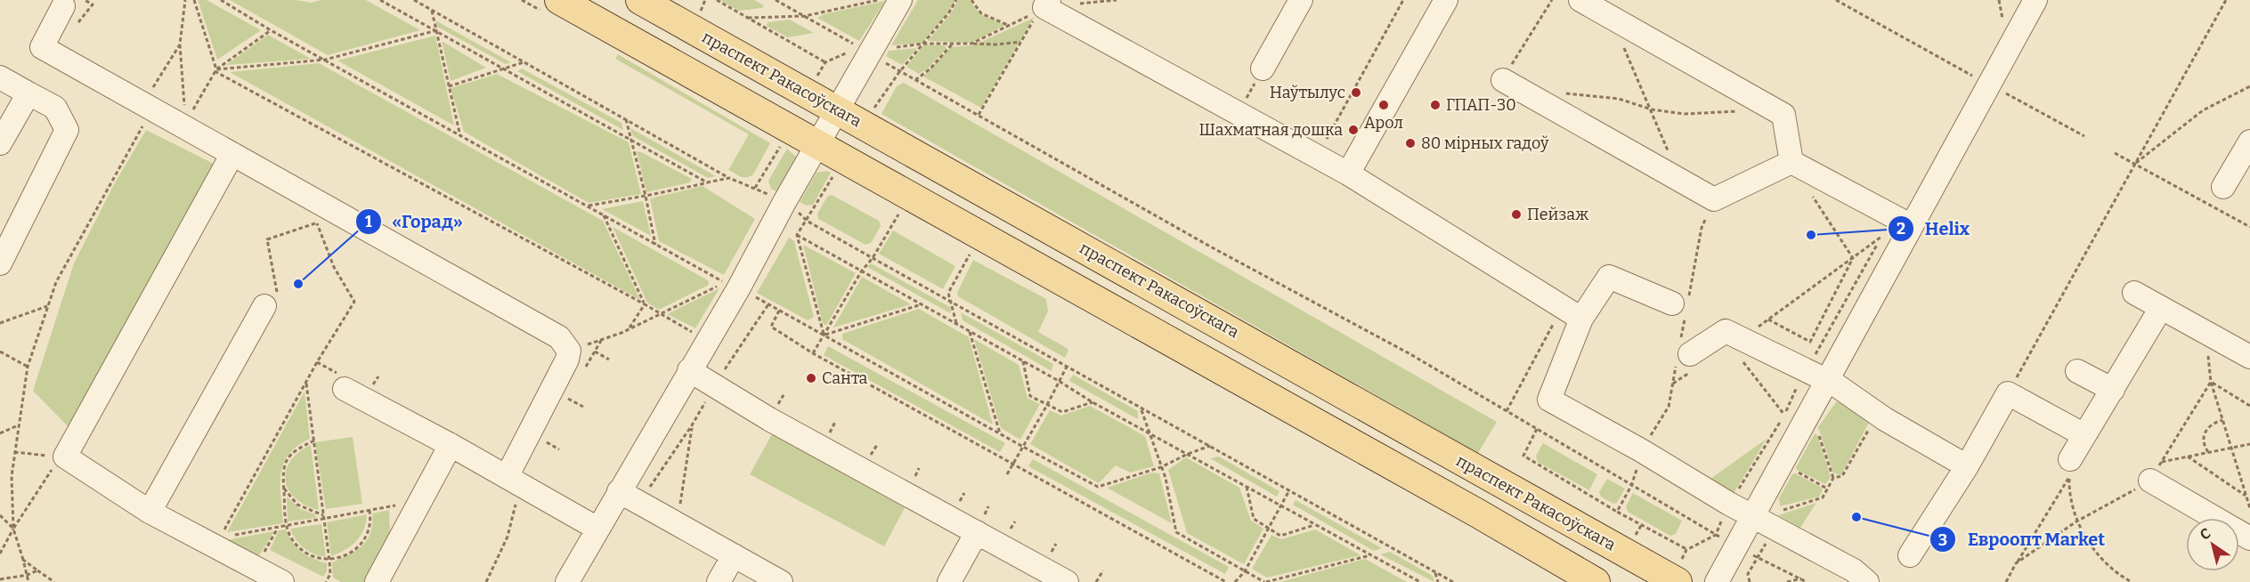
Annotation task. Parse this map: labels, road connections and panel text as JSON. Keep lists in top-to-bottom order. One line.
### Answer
{"streets":{"main road":["праспект Ракасоўскага"]},"places":["Наўтылус","Арол","ГПАП-30","Шахматная дошка","80 мірных гадоў","Пейзаж","Helix","«Горад»","Санта","Евроопт Market"],"north":"top left"}
